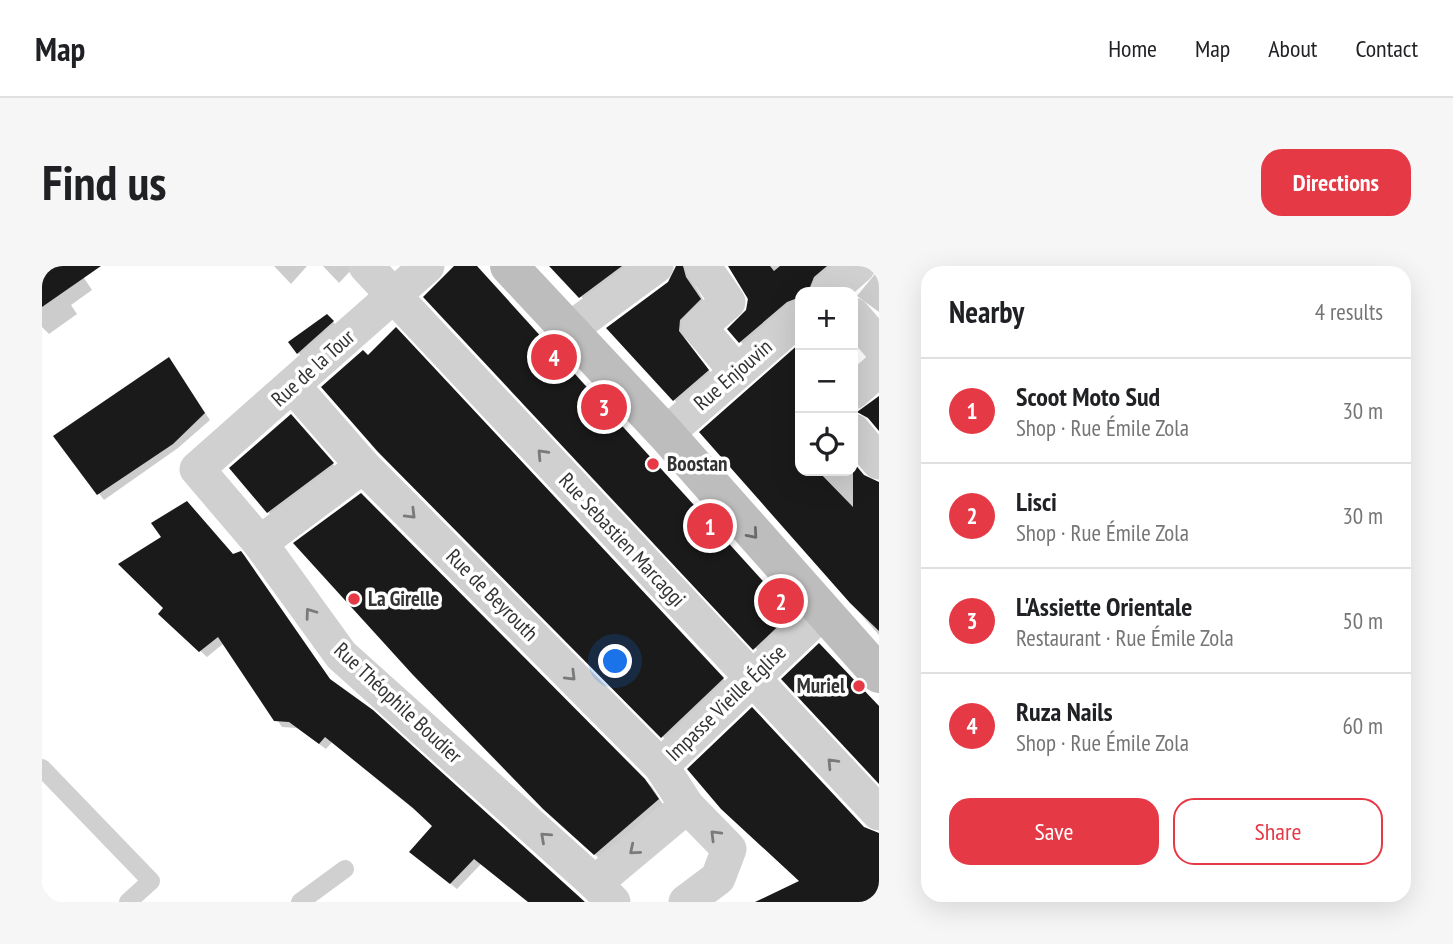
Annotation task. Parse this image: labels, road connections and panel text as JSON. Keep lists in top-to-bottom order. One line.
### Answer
{"streets":{"street":["Rue de la Tour","Rue Enjouvin","Rue Sebastien Marcaggi","Rue de Beyrouth","Rue Théophile Boudier","Impasse Vieille Église"]},"crossings":[["Rue de la Tour","Rue Sebastien Marcaggi"],["Rue de la Tour","Rue de Beyrouth"],["Rue de la Tour","Rue Théophile Boudier"],["Rue Sebastien Marcaggi","Impasse Vieille Église"],["Rue de Beyrouth","Impasse Vieille Église"]],"one_way":["Rue Théophile Boudier"],"places":["Boostan","La Girelle","Muriel"],"page":{"header":"Map","nav":["Home","Map","About","Contact"],"buttons":["Directions",["Save","Share"]],"title":"Find us","heading":["Nearby","4 results"],"map_buttons":["+","−"],"pins":["4","3","1","2"],"list":[{"mark":"1","name":"Scoot Moto Sud","note":"Shop · Rue Émile Zola","value":"30 m"},{"mark":"2","name":"Lisci","note":"Shop · Rue Émile Zola","value":"30 m"},{"mark":"3","name":"L'Assiette Orientale","note":"Restaurant · Rue Émile Zola","value":"50 m"},{"mark":"4","name":"Ruza Nails","note":"Shop · Rue Émile Zola","value":"60 m"}]}}
